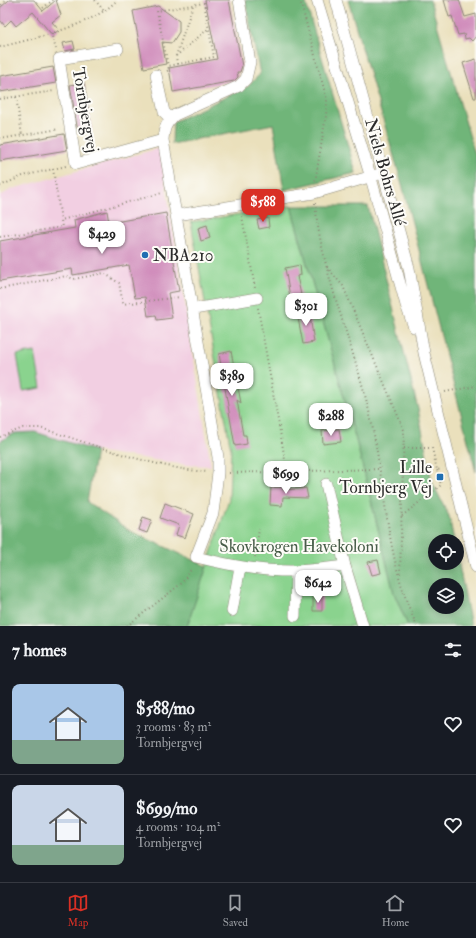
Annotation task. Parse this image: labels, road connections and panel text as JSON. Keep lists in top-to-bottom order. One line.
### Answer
{"streets":{"street":["Tornbjergvej","Niels Bohrs Allé"]},"parks":["Skovkrogen Havekoloni"],"places":{"other":["NBA210"],"transit":["Lille Tornbjerg Vej"]},"page":{"price":["$588","$429","$301","$389","$288","$699","$642"],"heading":"7 homes","list":[{"name":"$588/mo","note":"3 rooms · 83 m² · Tornbjergvej"},{"name":"$699/mo","note":"4 rooms · 104 m² · Tornbjergvej"}],"tabs":["Map","Saved","Home"]}}
